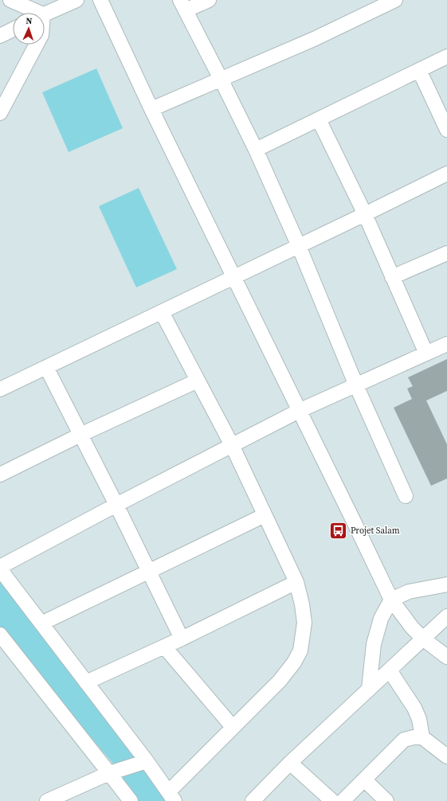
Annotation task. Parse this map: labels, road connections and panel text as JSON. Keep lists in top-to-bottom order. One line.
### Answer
{"places":{"bus stop":["Projet Salam"]},"north":"top"}
